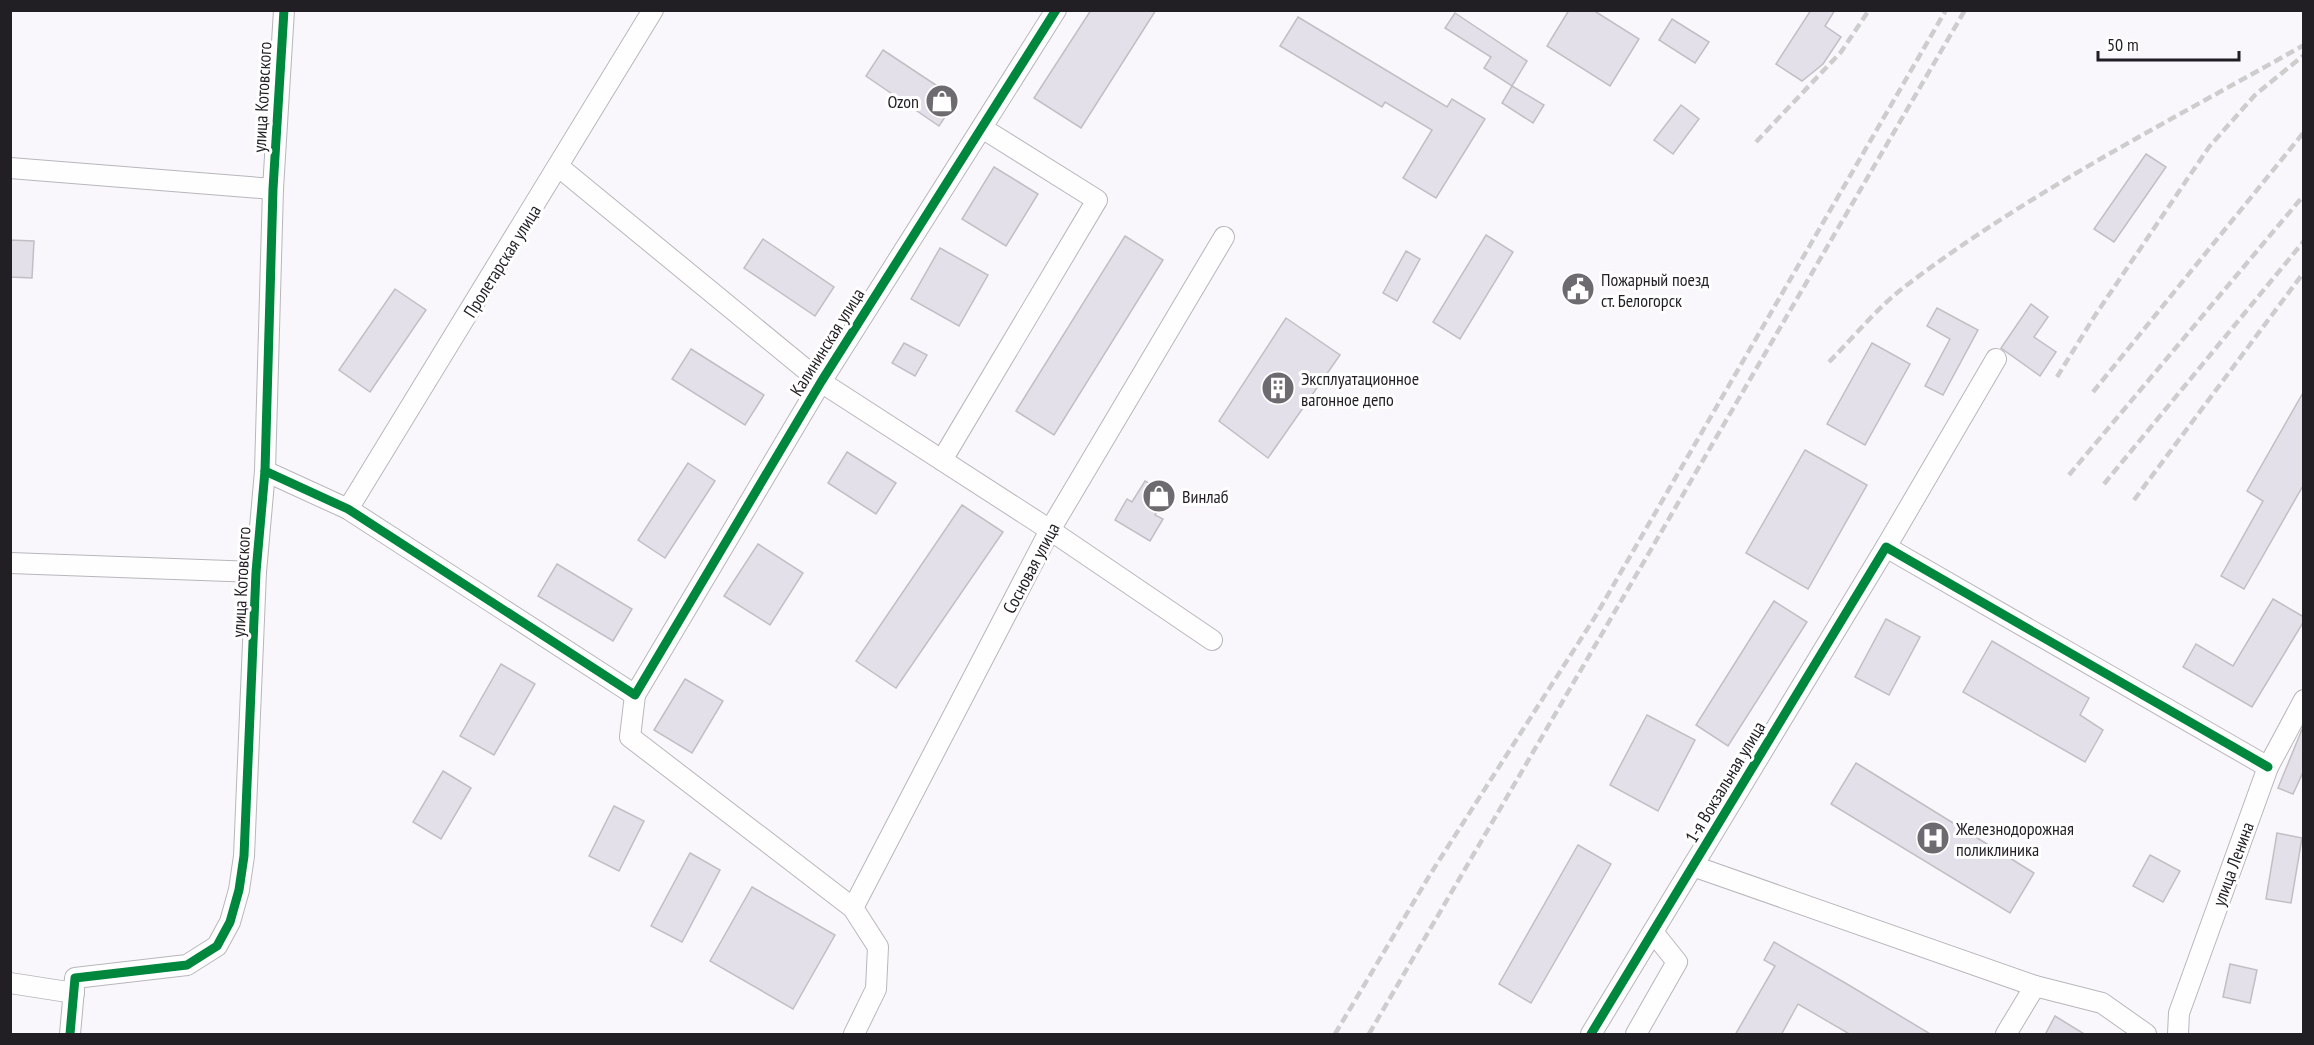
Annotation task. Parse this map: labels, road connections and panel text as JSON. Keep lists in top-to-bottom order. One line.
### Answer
{"streets":{"street":["улица Котовского","Пролетарская улица","Калининская улица","Сосновая улица","1-я Вокзальная улица","улица Ленина"]},"places":{"shop":["Ozon","Винлаб"],"public building":["Пожарный поезд ст. Белогорск"],"building":["Эксплуатационное вагонное депо"],"hospital":["Железнодорожная поликлиника"]},"scale_bar":"50 m"}
